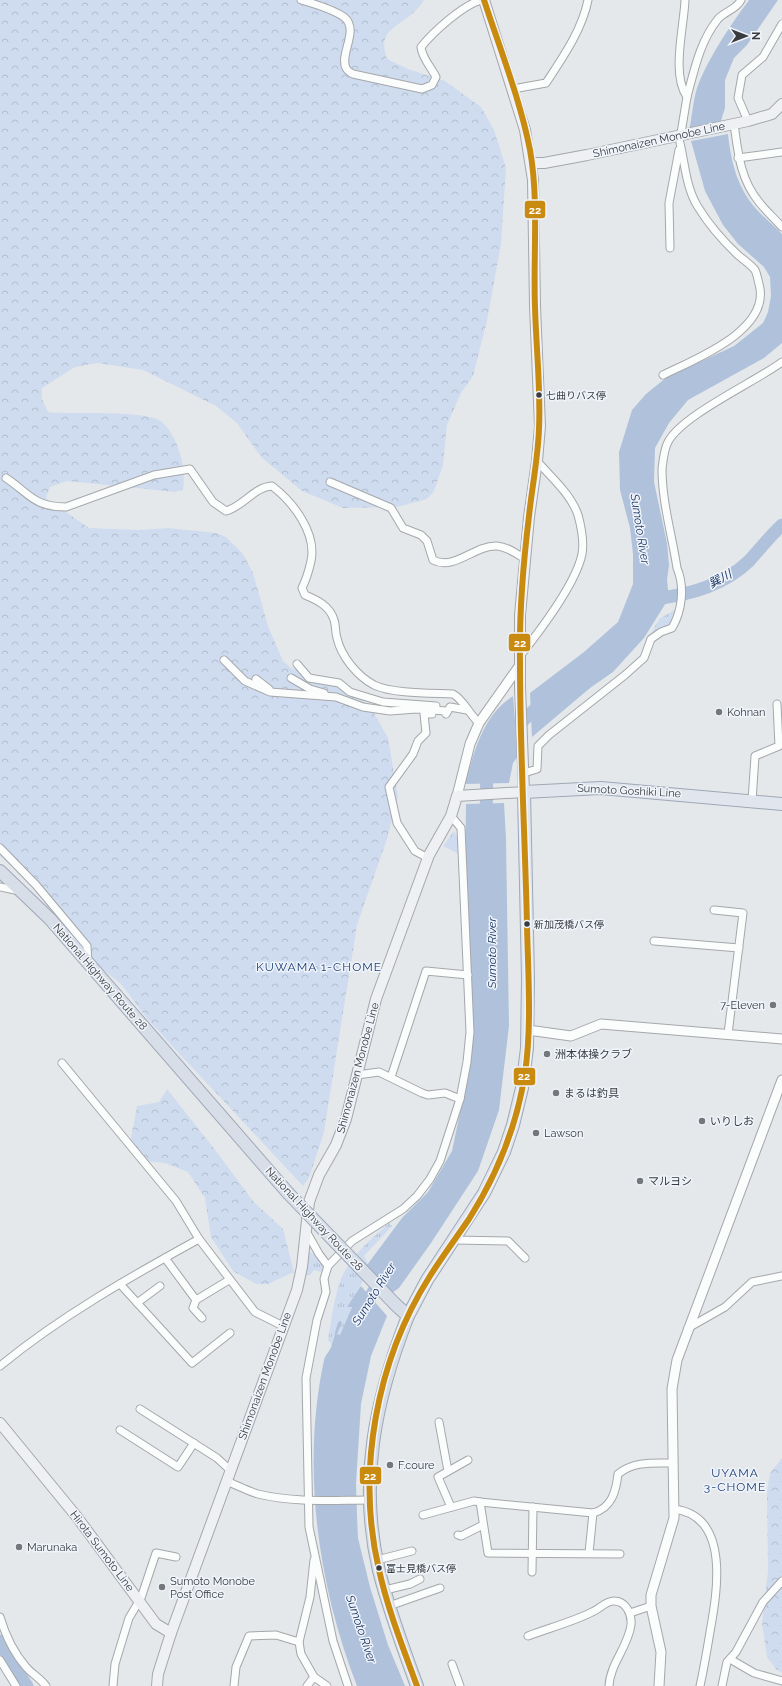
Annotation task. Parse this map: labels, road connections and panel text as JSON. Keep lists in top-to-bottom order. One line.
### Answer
{"streets":{"highway":["National Highway Route 28"],"main road":["Shimonaizen Monobe Line","Sumoto Goshiki Line","Hirota Sumoto Line"]},"crossings":[["Shimonaizen Monobe Line","Hirota Sumoto Line"]],"districts":["KUWAMA 1-CHOME","UYAMA 3-CHOME"],"water":["Sumoto River","巽川"],"places":["七曲りバス停","Kohnan","新加茂橋バス停","7-Eleven","洲本体操クラブ","まるは釣具","いりしお","Lawson","マルヨシ","F.coure","Marunaka","富士見橋バス停","Sumoto Monobe Post Office"],"lines":["transit line 22"],"north":"right"}
